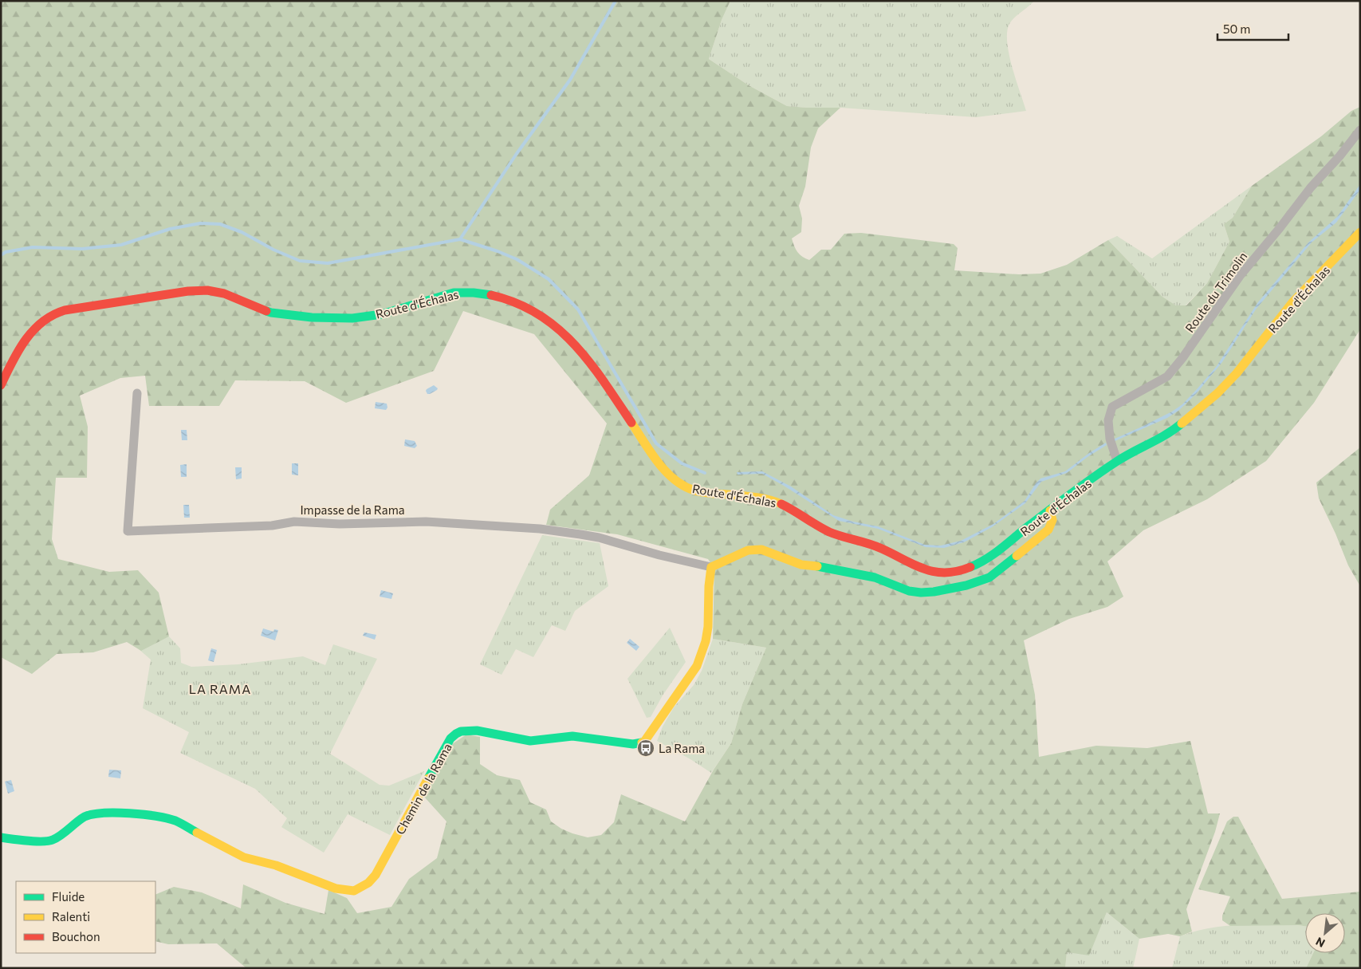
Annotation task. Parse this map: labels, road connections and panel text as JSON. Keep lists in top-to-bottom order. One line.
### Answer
{"streets":{"street":["Route du Trimolin","Route d'Échalas","Impasse de la Rama","Chemin de la Rama"]},"crossings":[["Route du Trimolin","Route d'Échalas"],["Impasse de la Rama","Chemin de la Rama"]],"districts":["LA RAMA"],"places":{"bus stop":["La Rama"]},"legend":["Fluide","Ralenti","Bouchon"],"scale_bar":"50 m","north":"bottom left"}
